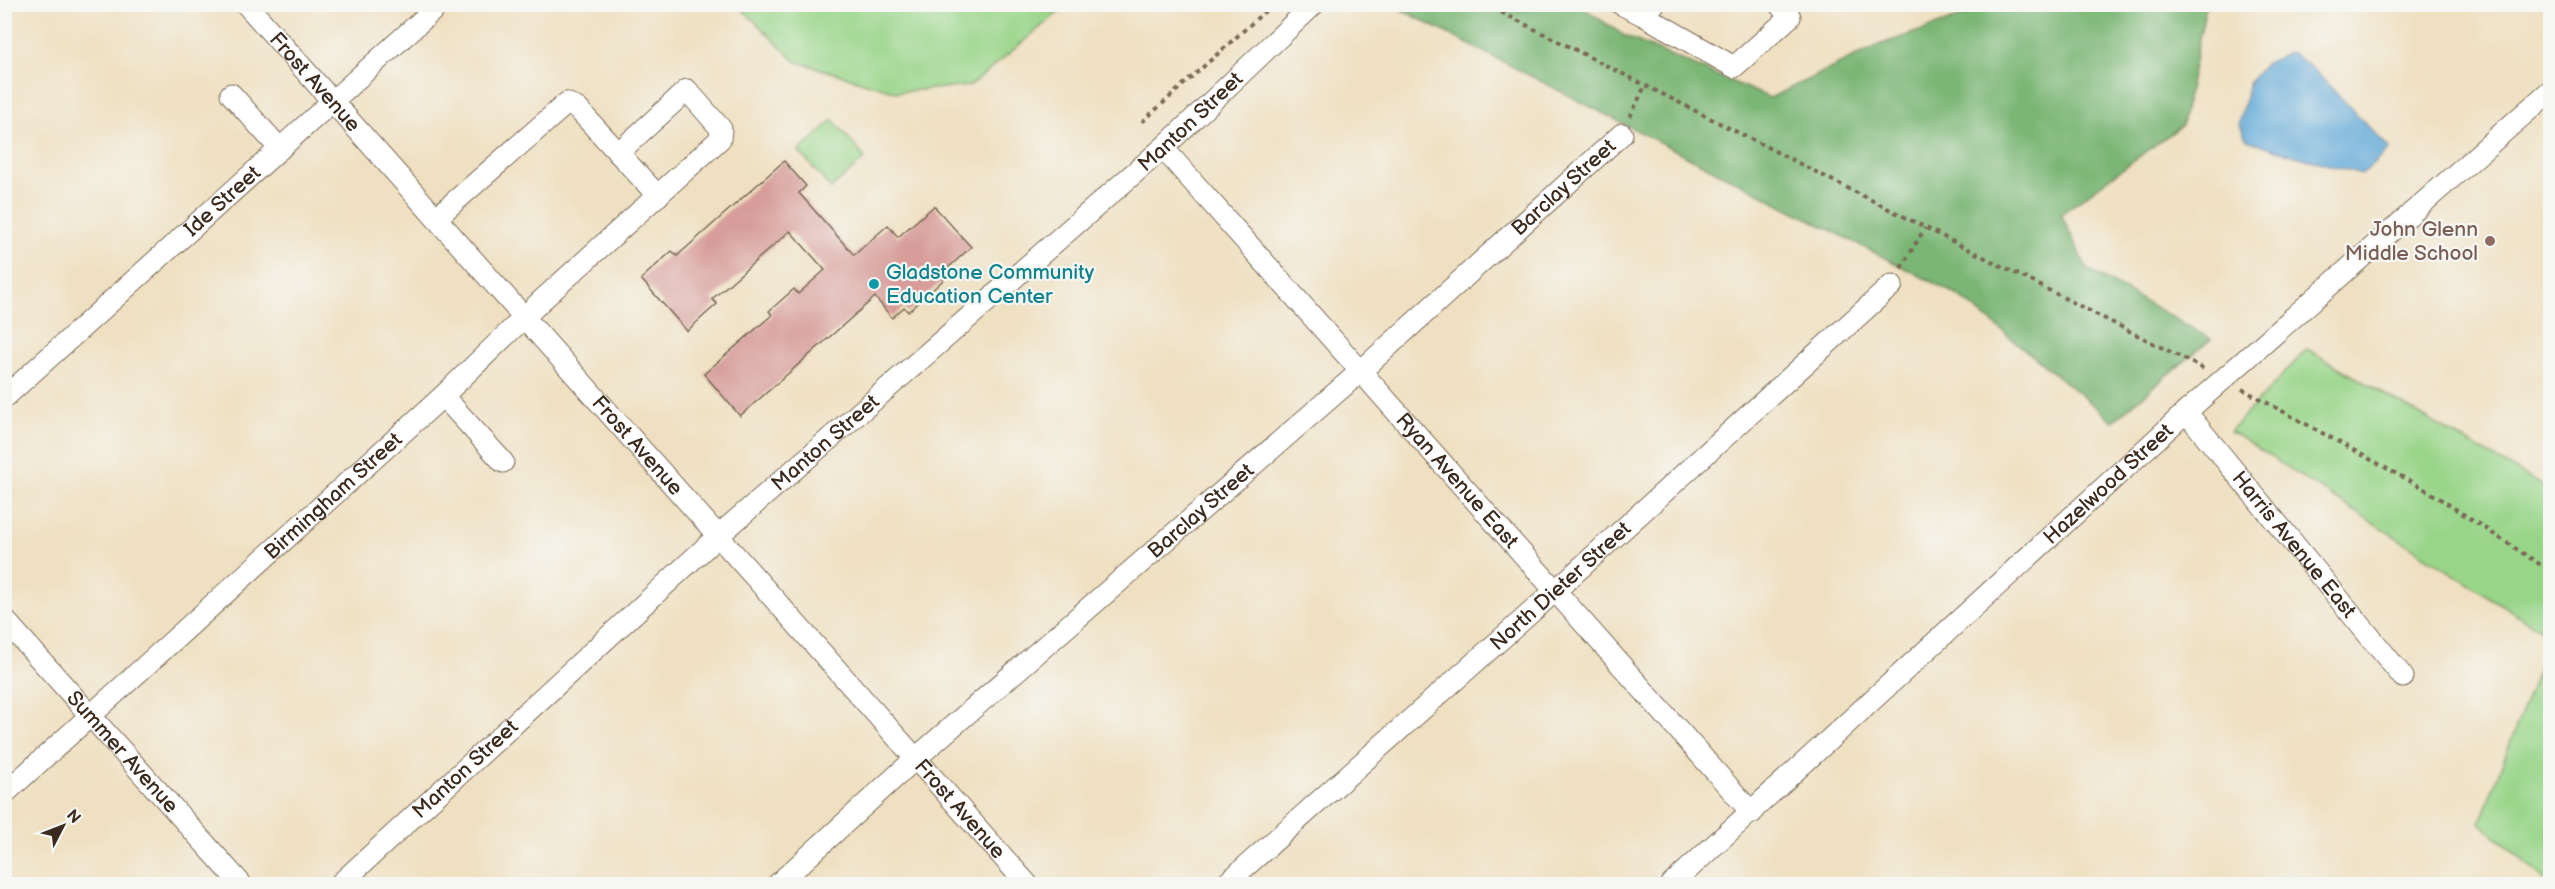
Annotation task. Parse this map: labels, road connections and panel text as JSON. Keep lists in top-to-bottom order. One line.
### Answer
{"streets":{"street":["Frost Avenue","Manton Street","Barclay Street","Ide Street","Ryan Avenue East","Hazelwood Street","Birmingham Street","Harris Avenue East","North Dieter Street","Summer Avenue"]},"crossings":[["Frost Avenue","Manton Street"],["Frost Avenue","Barclay Street"],["Frost Avenue","Ide Street"],["Frost Avenue","Birmingham Street"],["Manton Street","Ryan Avenue East"],["Barclay Street","Ryan Avenue East"],["Ryan Avenue East","Hazelwood Street"],["Ryan Avenue East","North Dieter Street"],["Hazelwood Street","Harris Avenue East"],["Birmingham Street","Summer Avenue"]],"places":["John Glenn Middle School","Gladstone Community Education Center"],"north":"top right"}
